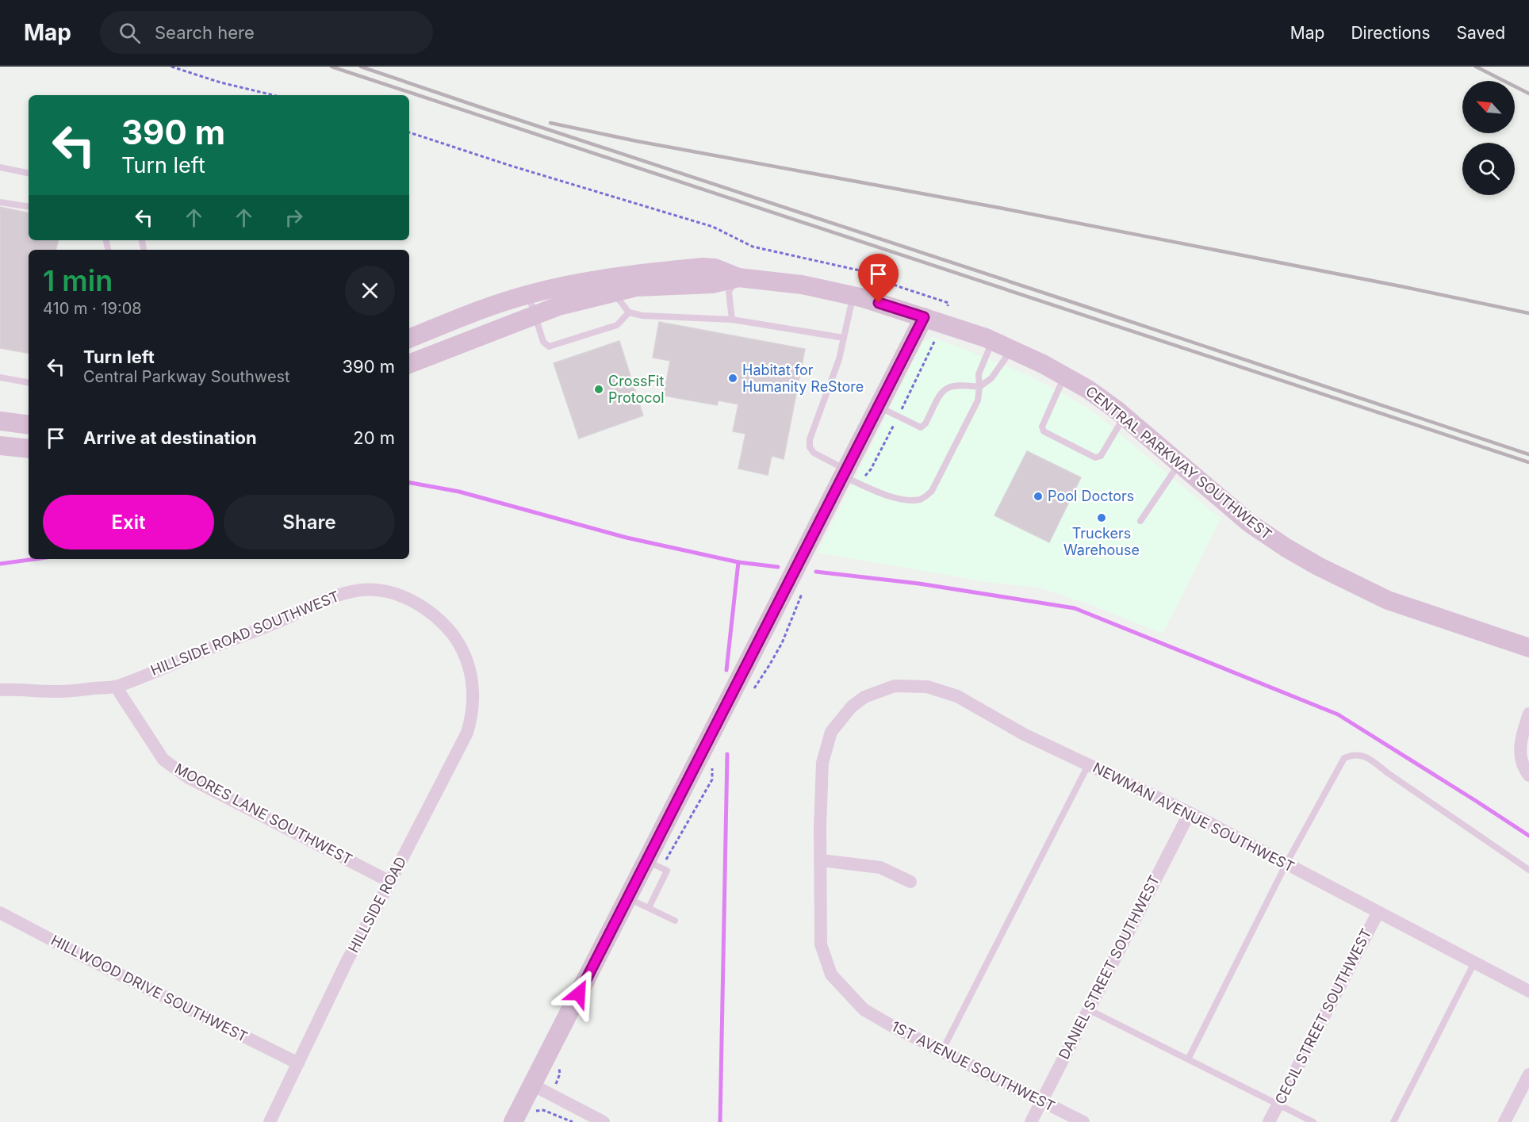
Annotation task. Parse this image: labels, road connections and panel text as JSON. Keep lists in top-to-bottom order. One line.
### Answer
{"streets":{"street":["CENTRAL PARKWAY SOUTHWEST","HILLSIDE ROAD SOUTHWEST","MOORES LANE SOUTHWEST","NEWMAN AVENUE SOUTHWEST","HILLSIDE ROAD","DANIEL STREET SOUTHWEST","HILLWOOD DRIVE SOUTHWEST","CECIL STREET SOUTHWEST","1ST AVENUE SOUTHWEST"]},"crossings":[["HILLSIDE ROAD SOUTHWEST","MOORES LANE SOUTHWEST"],["HILLSIDE ROAD SOUTHWEST","HILLSIDE ROAD"],["MOORES LANE SOUTHWEST","HILLSIDE ROAD"],["NEWMAN AVENUE SOUTHWEST","DANIEL STREET SOUTHWEST"],["NEWMAN AVENUE SOUTHWEST","CECIL STREET SOUTHWEST"],["NEWMAN AVENUE SOUTHWEST","1ST AVENUE SOUTHWEST"],["HILLSIDE ROAD","HILLWOOD DRIVE SOUTHWEST"],["DANIEL STREET SOUTHWEST","1ST AVENUE SOUTHWEST"]],"places":["Habitat for Humanity ReStore","CrossFit Protocol","Pool Doctors","Truckers Warehouse"],"north":"top left","page":{"header":"Map","search":"Search here","nav":["Map","Directions","Saved"],"turn":["390 m","Turn left"],"heading":["1 min","410 m · 19:08"],"list":[{"name":"Turn left","note":"Central Parkway Southwest","value":"390 m"},{"name":"Arrive at destination","value":"20 m"}],"buttons":["Exit","Share"]}}
